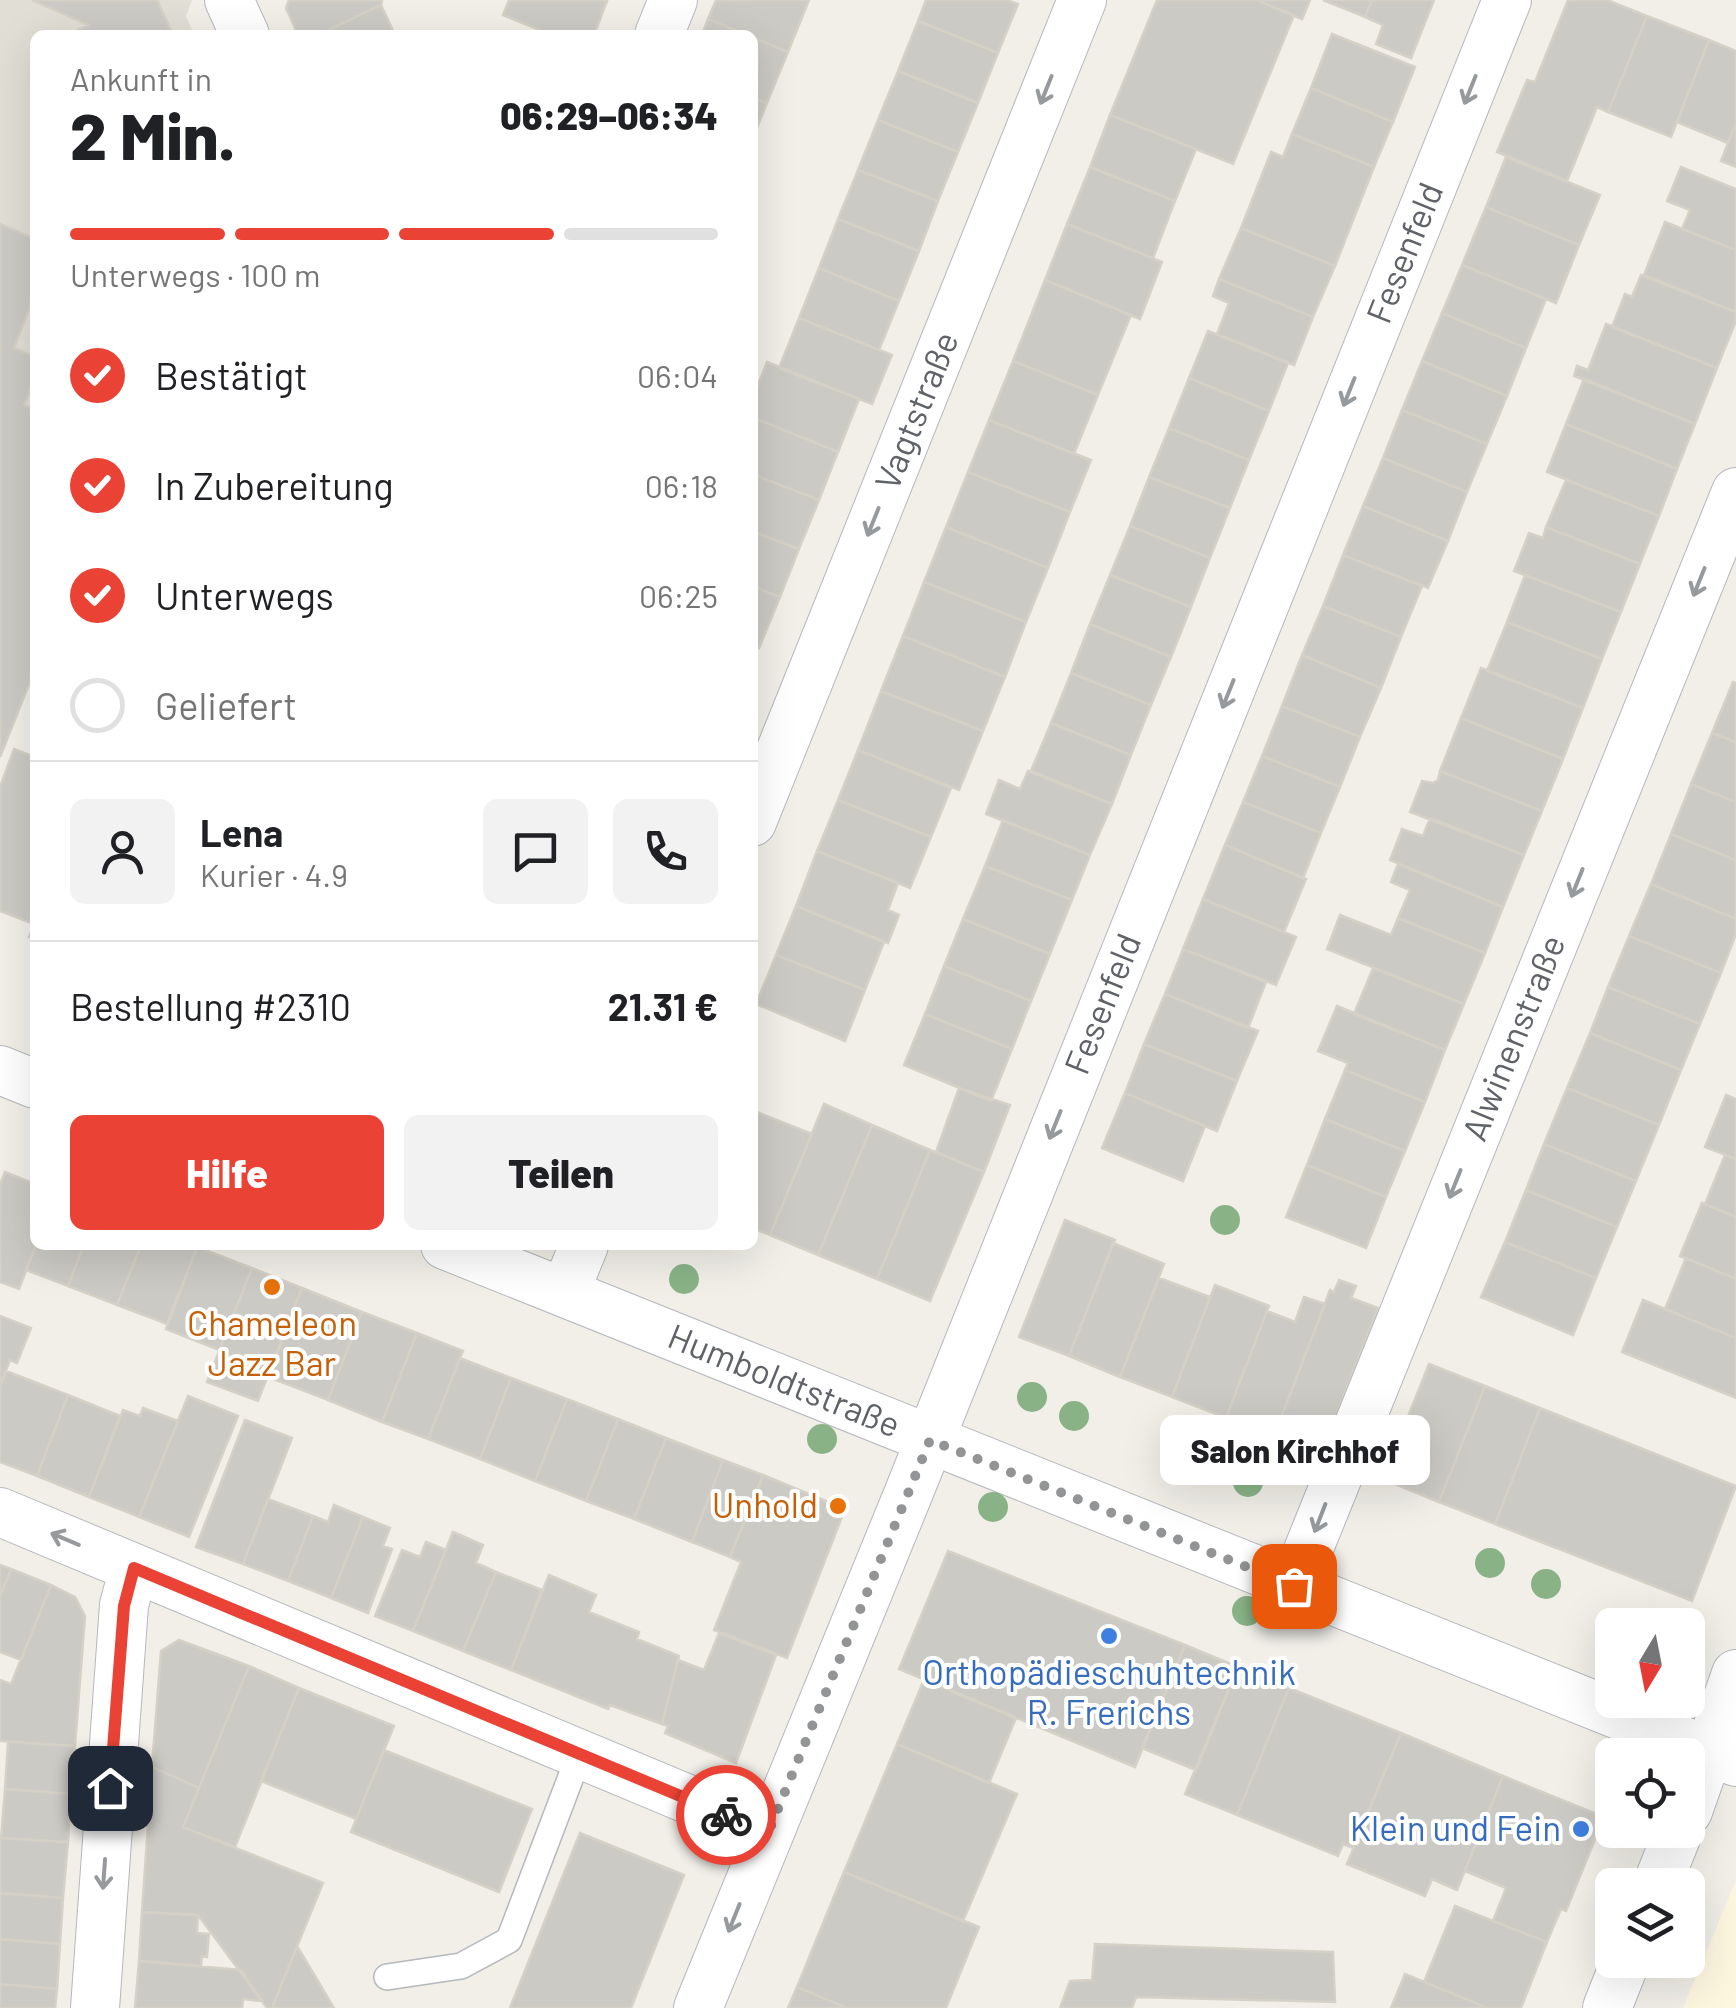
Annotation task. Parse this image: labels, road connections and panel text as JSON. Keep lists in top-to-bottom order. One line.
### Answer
{"streets":{"street":["Fesenfeld","Vagtstraße","Alwinenstraße","Humboldtstraße"]},"crossings":[["Fesenfeld","Humboldtstraße"],["Alwinenstraße","Humboldtstraße"]],"one_way":["Fesenfeld","Vagtstraße","Alwinenstraße"],"places":["Chameleon Jazz Bar","Unhold","Salon Kirchhof","Orthopädieschuhtechnik R. Frerichs","Klein und Fein"],"north":"bottom","page":{"heading":["2 Min.","Ankunft in","06:29–06:34"],"panel":["Lena","Kurier · 4.9","Bestellung #2310","21.31 €"],"bar":"Unterwegs · 100 m","list":[["Bestätigt","06:04"],["In Zubereitung","06:18"],["Unterwegs","06:25"],"Geliefert"],"buttons":["Hilfe","Teilen"],"bubble":"Salon Kirchhof"}}
